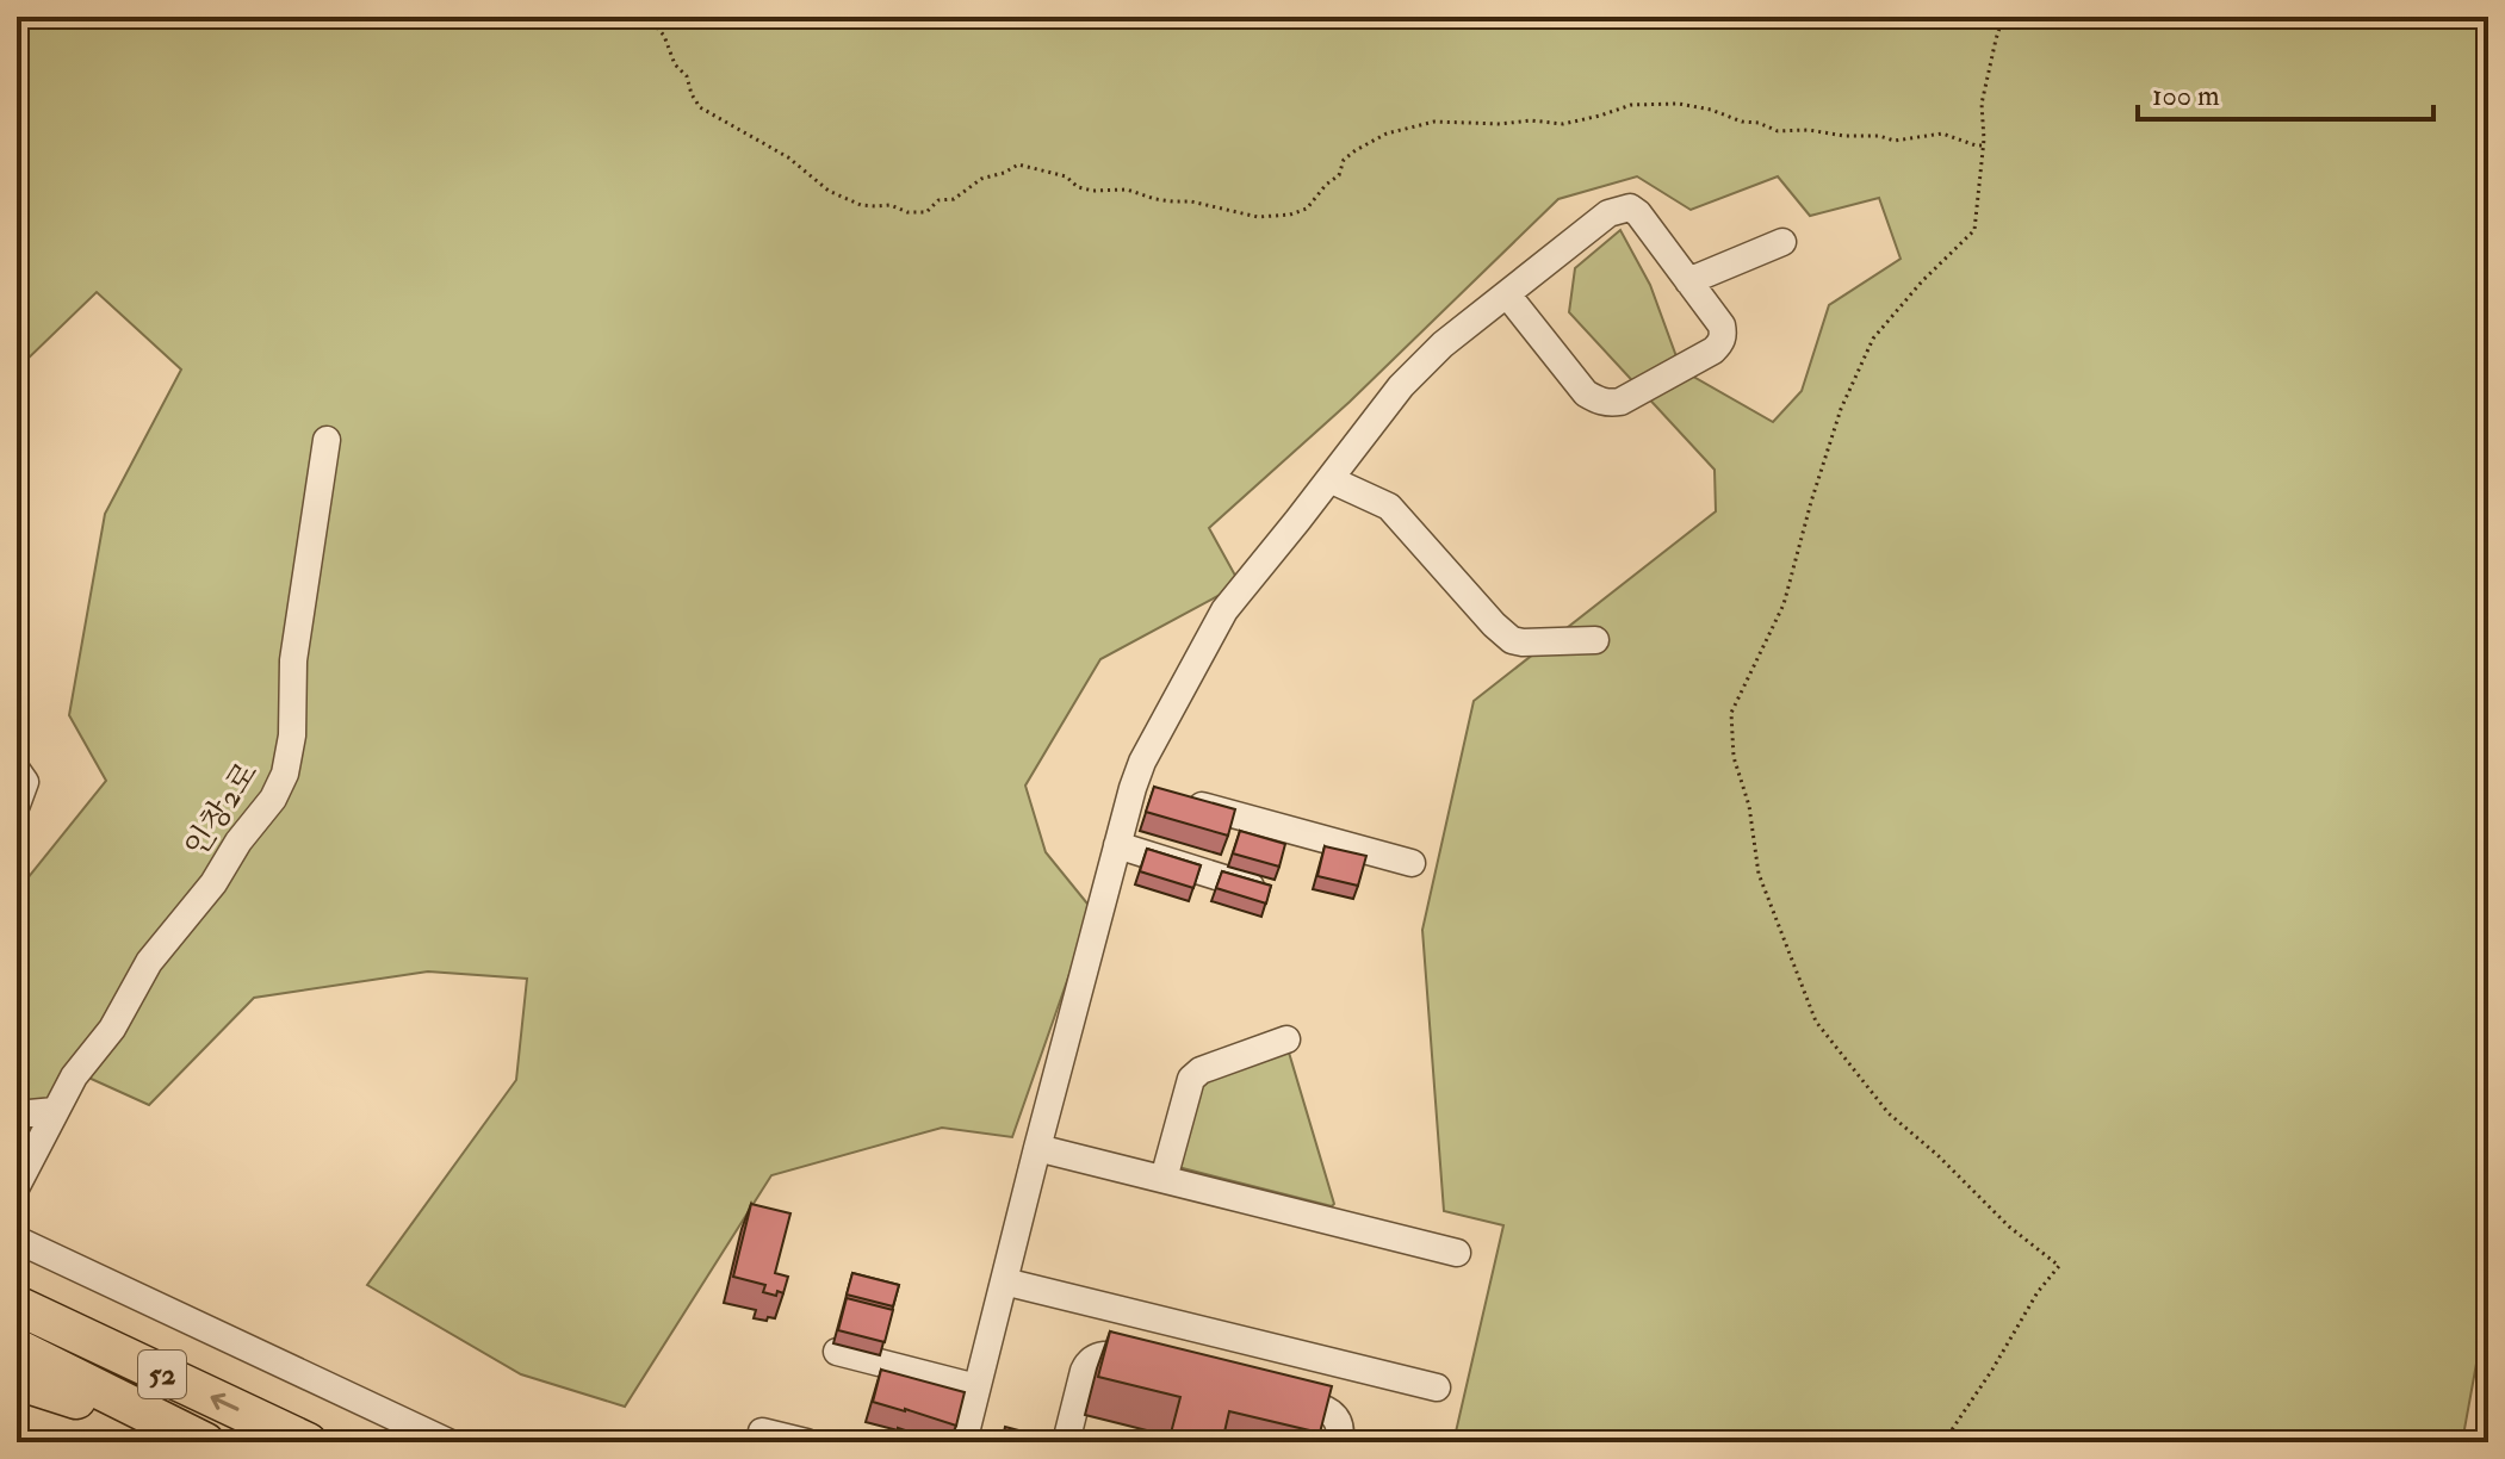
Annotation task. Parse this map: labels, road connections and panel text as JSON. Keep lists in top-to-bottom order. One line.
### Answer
{"streets":{"highway":["52"],"street":["인창2로"]},"scale_bar":"100 m"}
